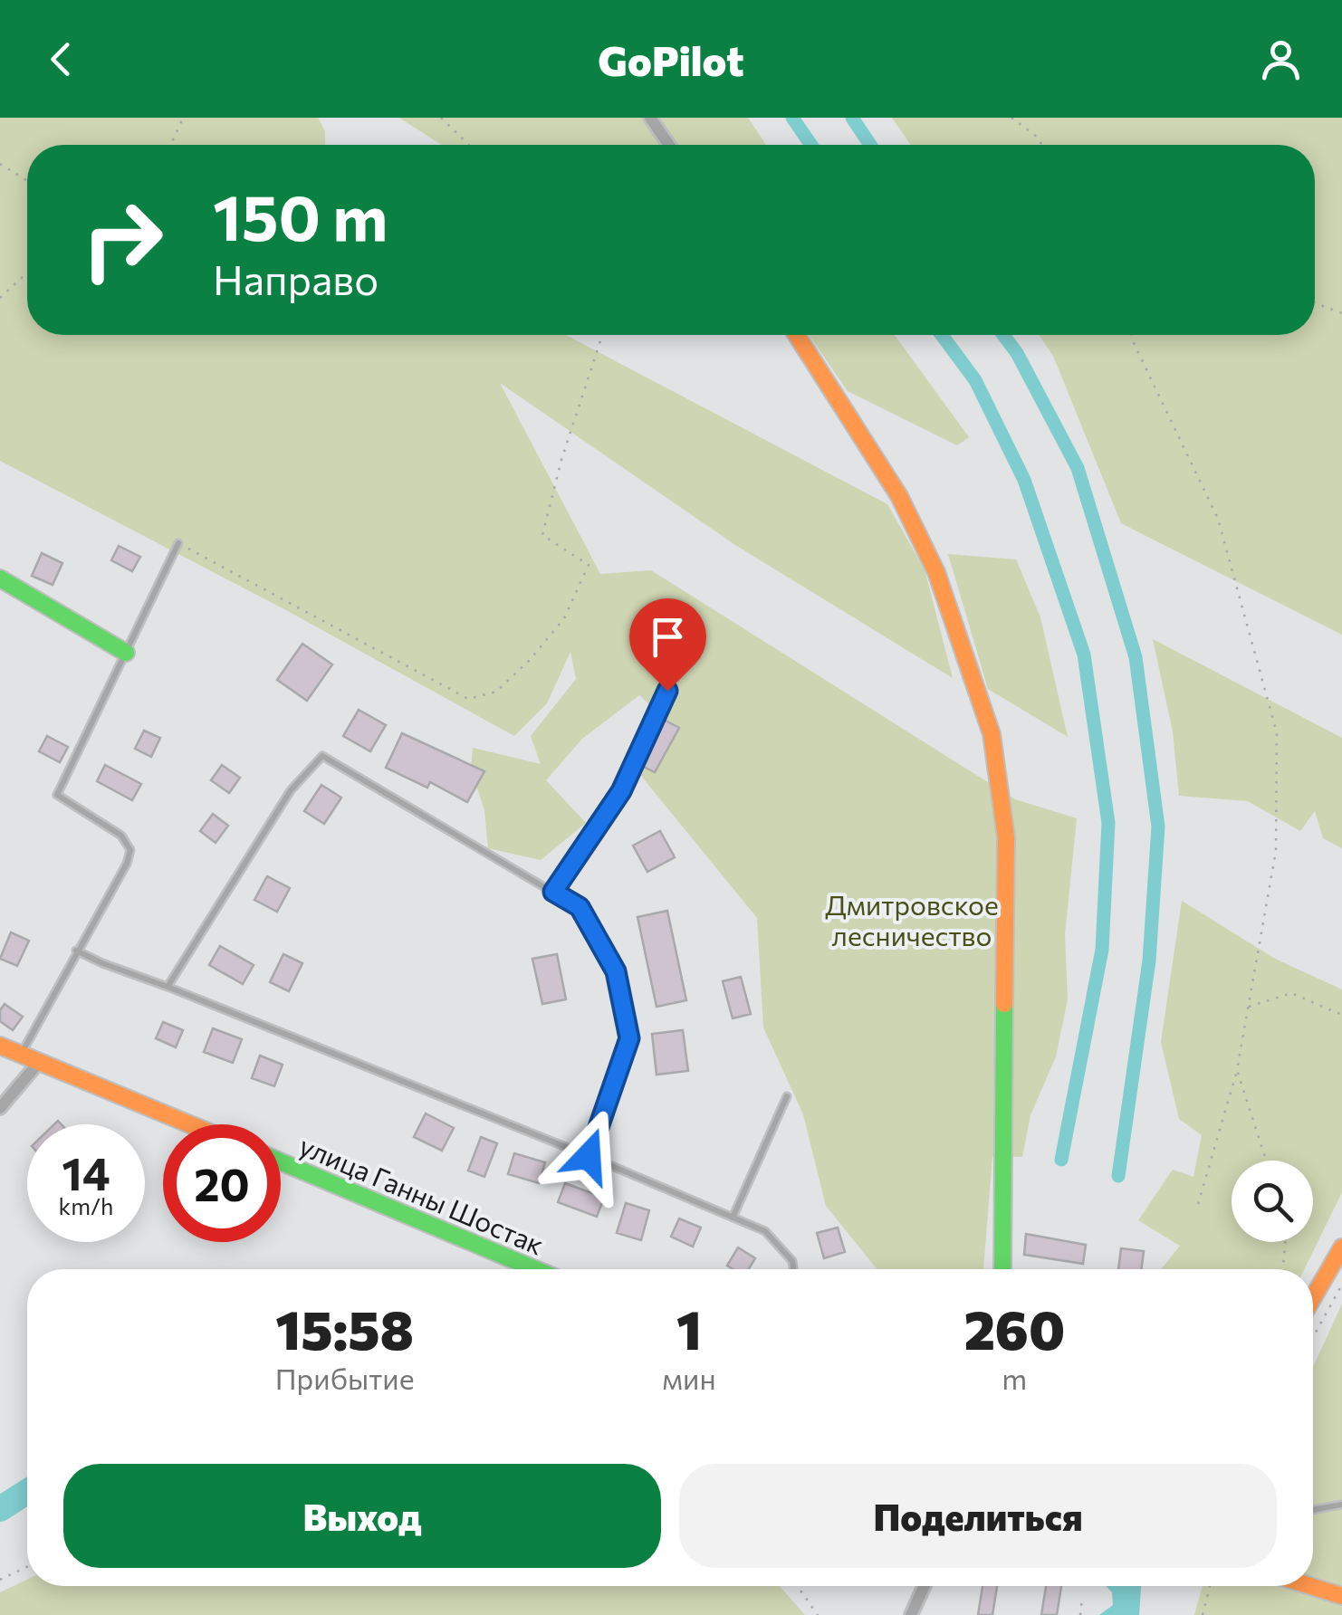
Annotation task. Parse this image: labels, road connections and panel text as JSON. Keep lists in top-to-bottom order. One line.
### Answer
{"streets":{"street":["улица Ганны Шостак"]},"parks":["Дмитровское лесничество"],"page":{"header":"GoPilot","turn":["150 m","Направо"],"speed":"14 km/h","limit":"20","eta":["15:58","Прибытие","1","мин","260","m"],"buttons":["Выход","Поделиться"]}}
